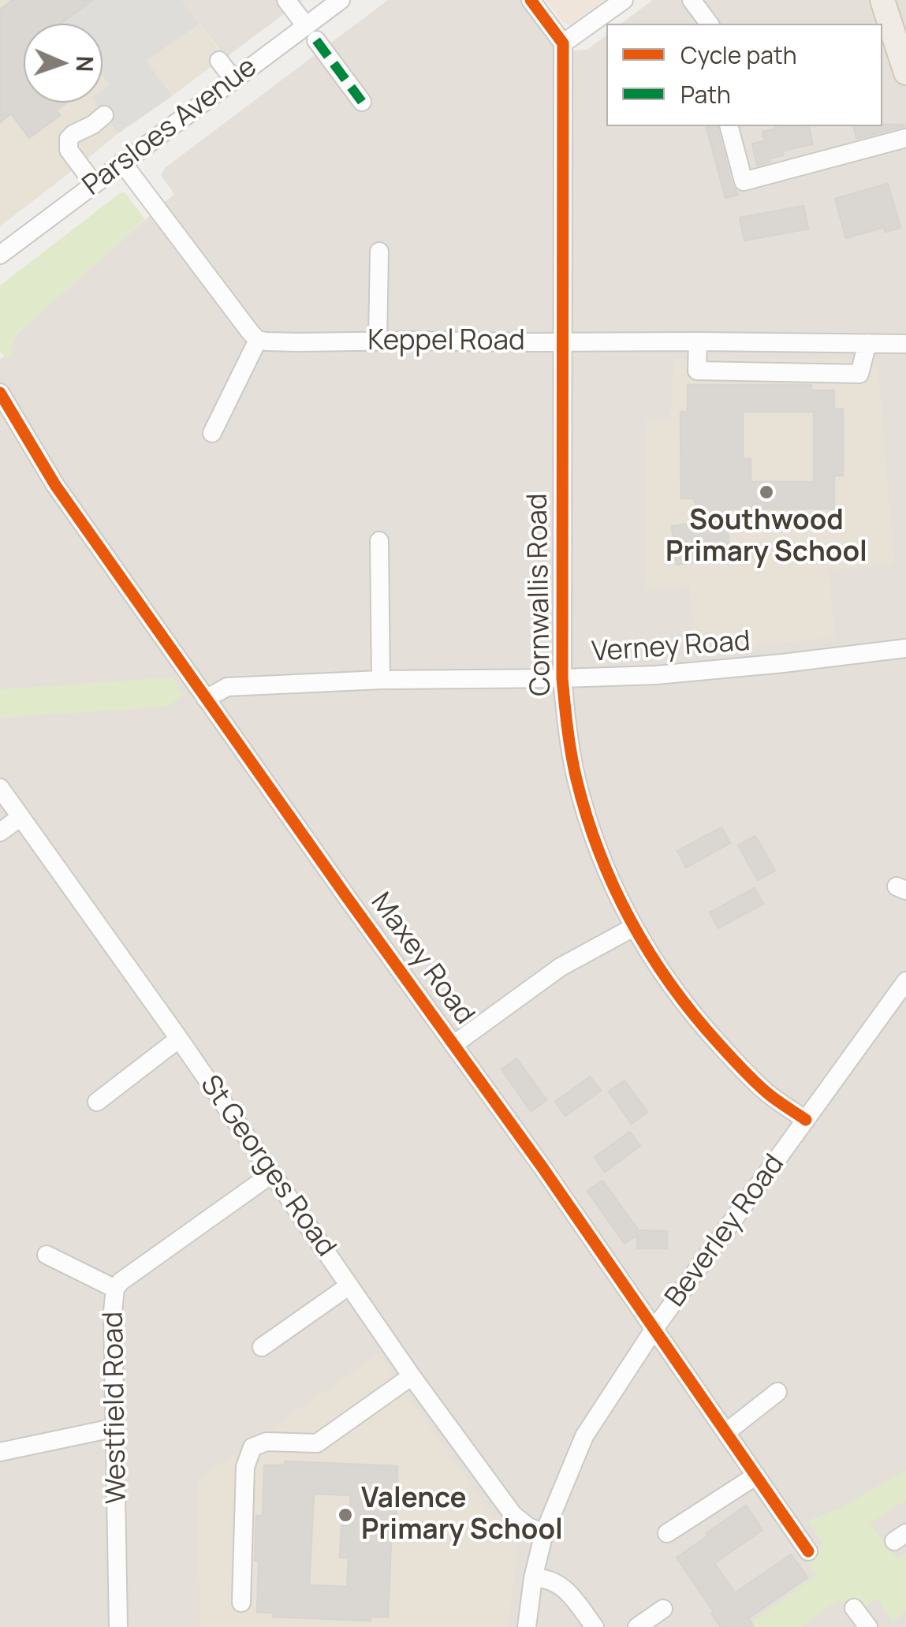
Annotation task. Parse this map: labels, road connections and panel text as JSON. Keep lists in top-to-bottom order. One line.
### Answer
{"streets":{"street":["Parsloes Avenue","Keppel Road","Cornwallis Road","Verney Road","Maxey Road","St Georges Road","Beverley Road","Westfield Road"]},"crossings":[["Keppel Road","Cornwallis Road"],["Cornwallis Road","Verney Road"],["Cornwallis Road","Beverley Road"],["Verney Road","Maxey Road"],["Maxey Road","Beverley Road"],["St Georges Road","Beverley Road"],["St Georges Road","Westfield Road"]],"places":["Southwood Primary School","Valence Primary School"],"legend":["Cycle path","Path"],"north":"right"}
